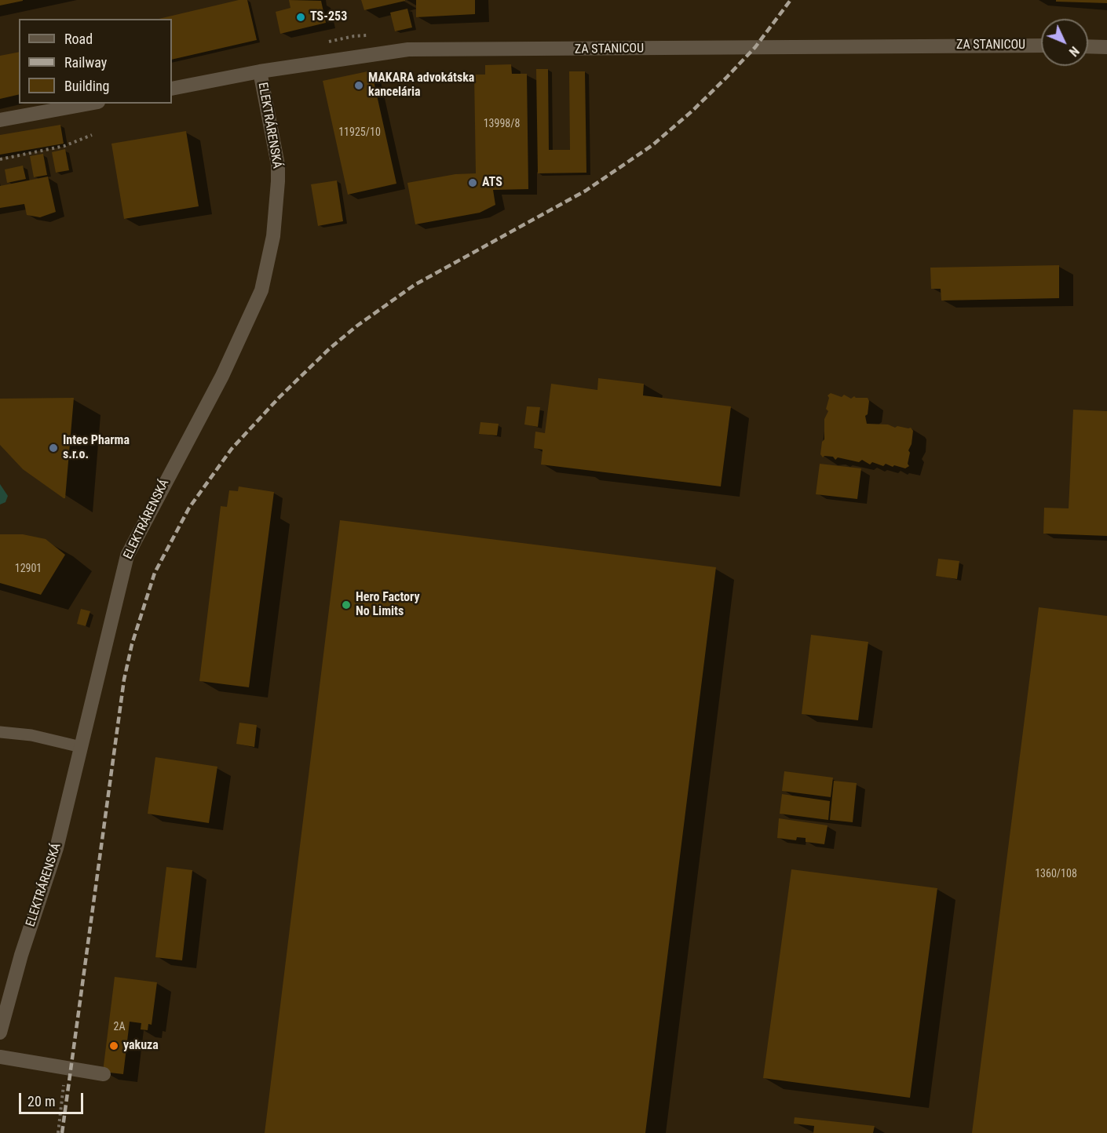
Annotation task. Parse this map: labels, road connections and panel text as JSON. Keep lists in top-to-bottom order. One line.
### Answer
{"streets":{"street":["ZA STANICOU","ELEKTRÁRENSKÁ"]},"crossings":[["ZA STANICOU","ELEKTRÁRENSKÁ"]],"places":["TS-253","MAKARA advokátska kancelária","ATS","Intec Pharma s.r.o.","Hero Factory No Limits","yakuza"],"house_numbers":["13998/8","11925/10","12901","1360/108","2A"],"legend":["Road","Railway","Building"],"scale_bar":"20 m","north":"bottom right"}
